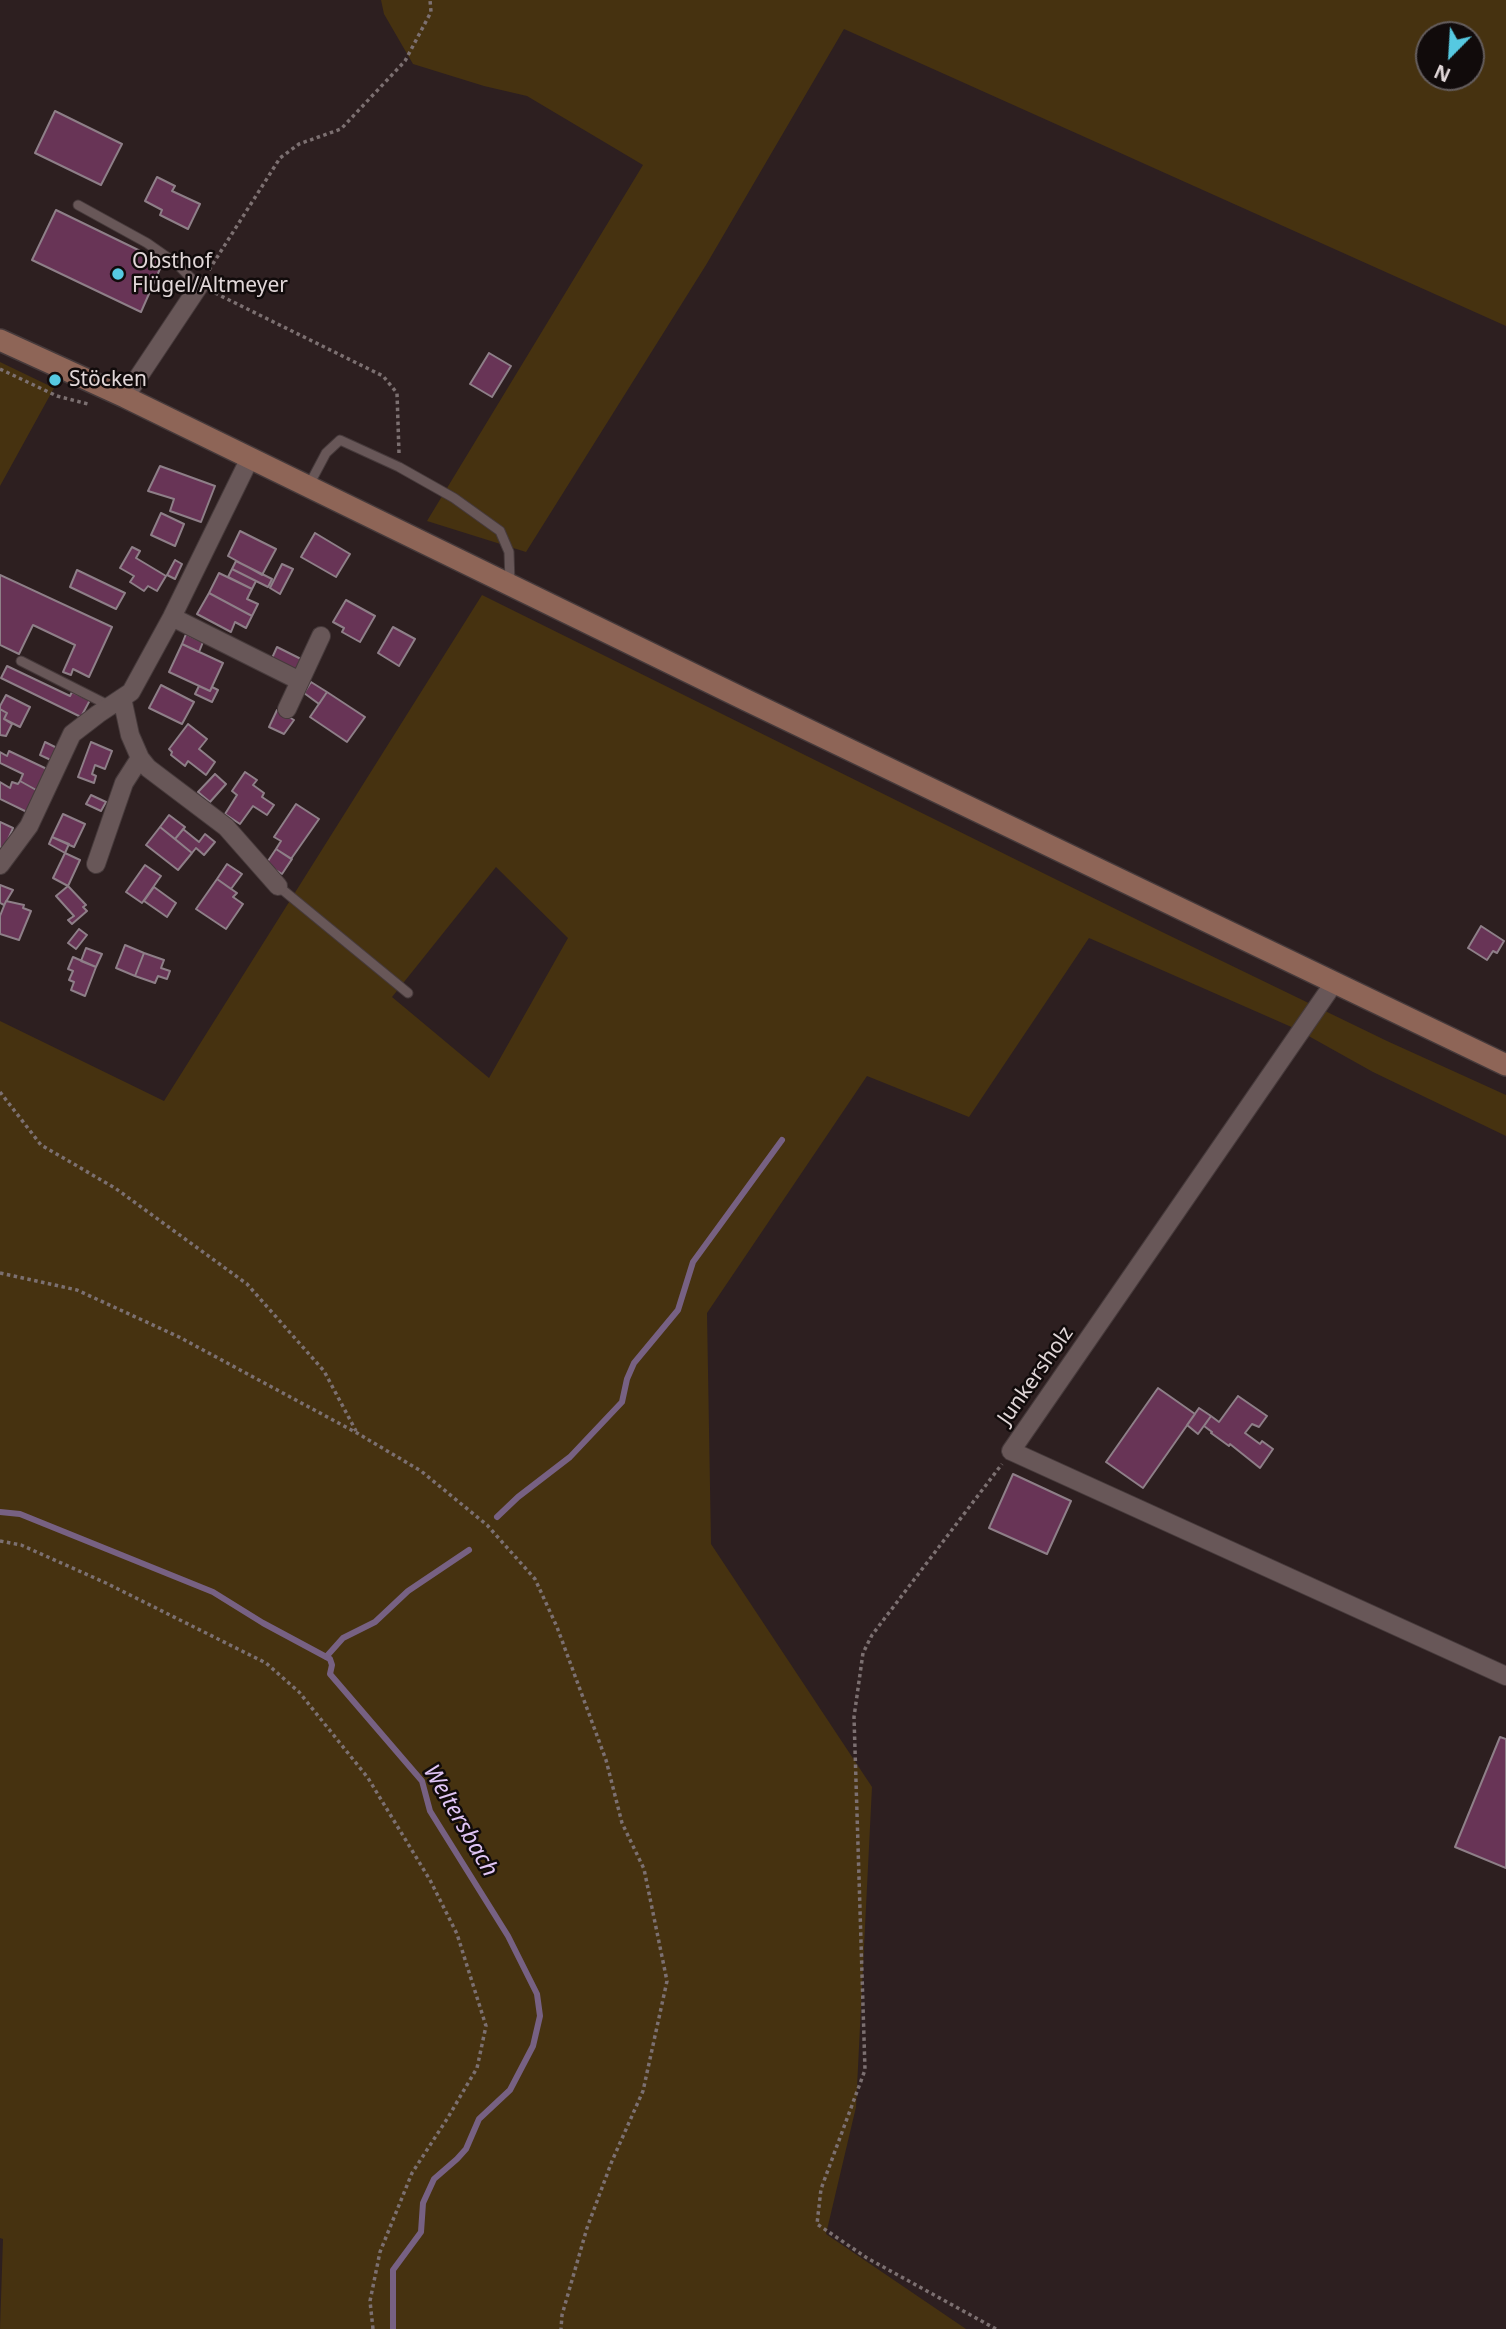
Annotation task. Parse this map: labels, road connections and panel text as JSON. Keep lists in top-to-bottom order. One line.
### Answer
{"streets":{"street":["Junkersholz"]},"water":["Weltersbach"],"places":["Obsthof Flügel/Altmeyer","Stöcken"],"north":"bottom left"}
